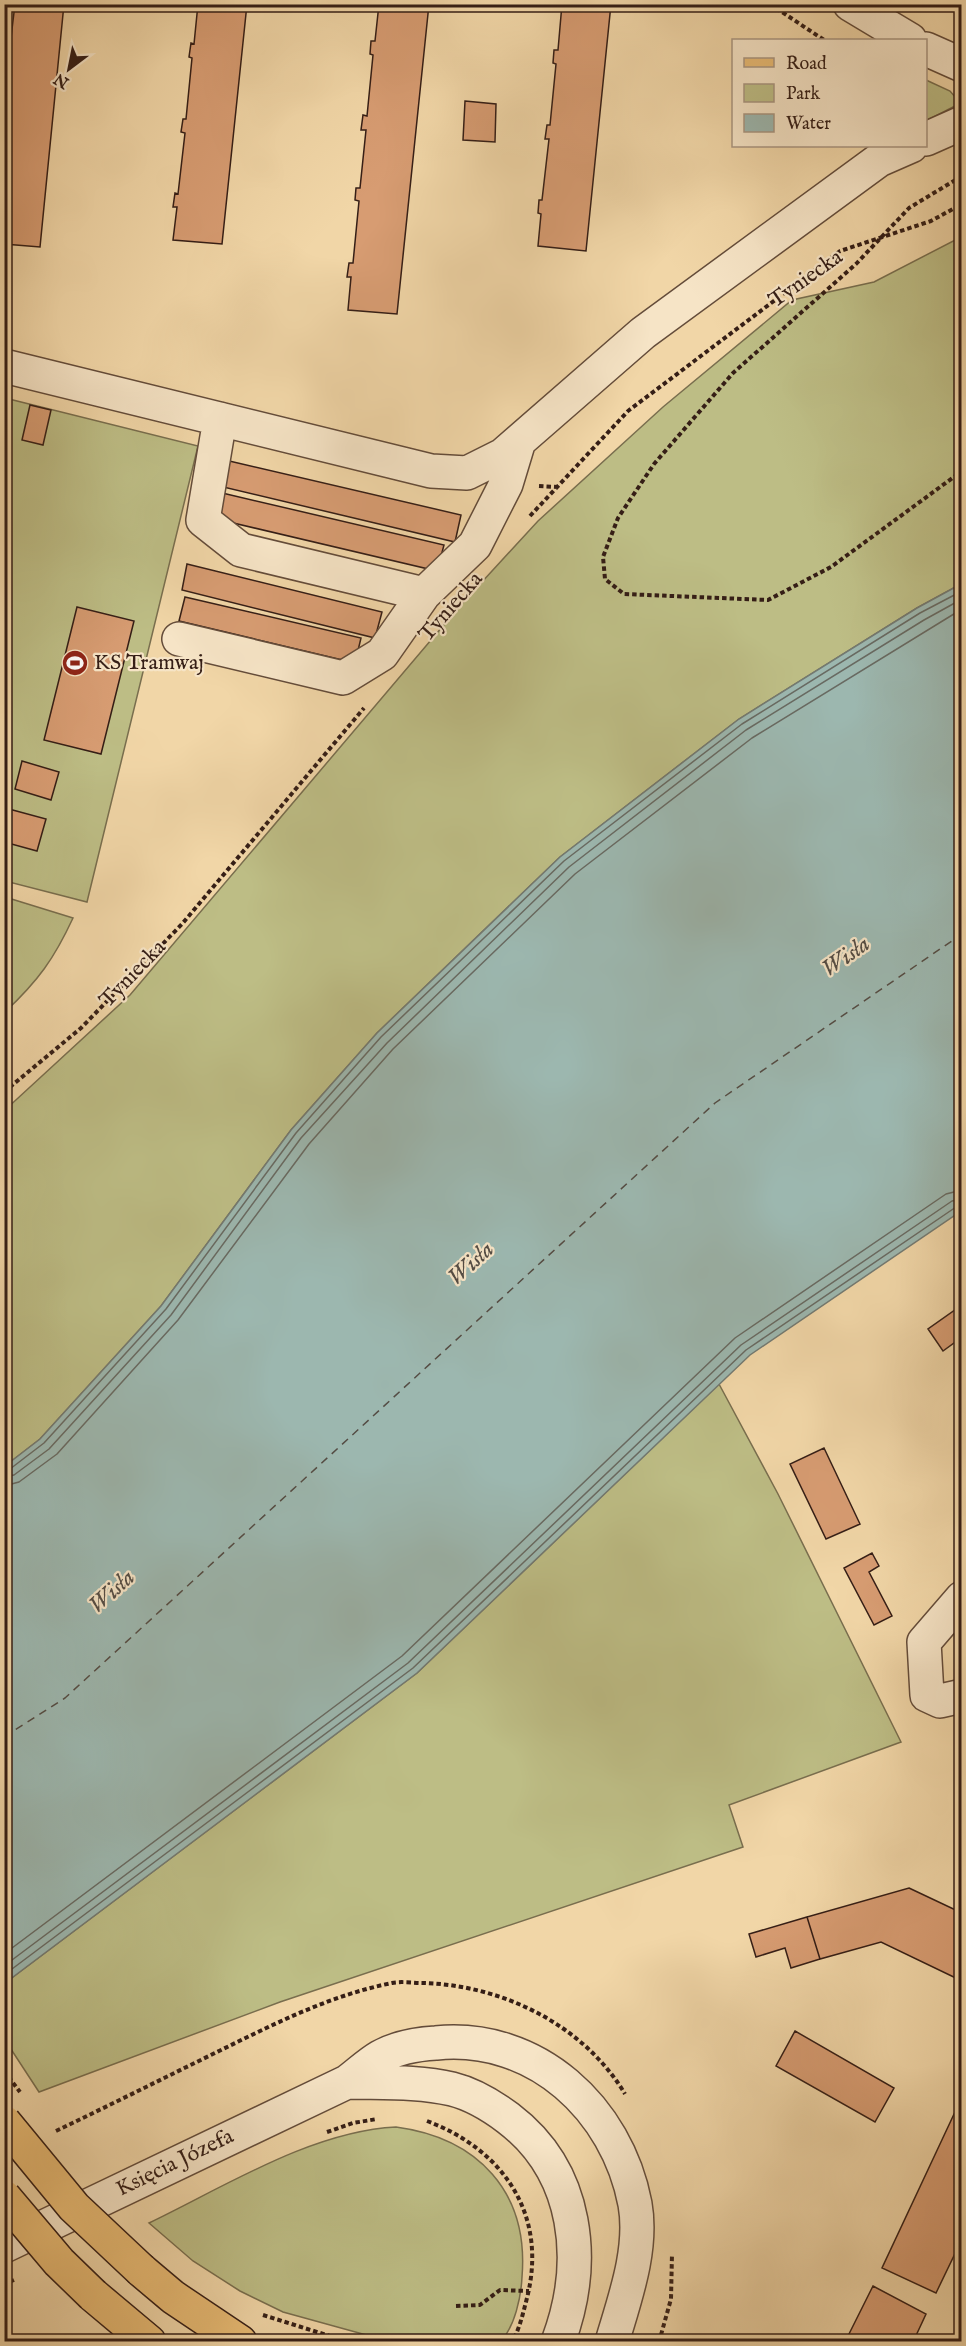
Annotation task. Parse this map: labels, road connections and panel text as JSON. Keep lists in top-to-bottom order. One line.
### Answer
{"streets":{"street":["Księcia Józefa"],"path":["Tyniecka"]},"water":["Wisła"],"places":{"sports":["KS Tramwaj"]},"legend":["Road","Park","Water"],"north":"bottom left"}
